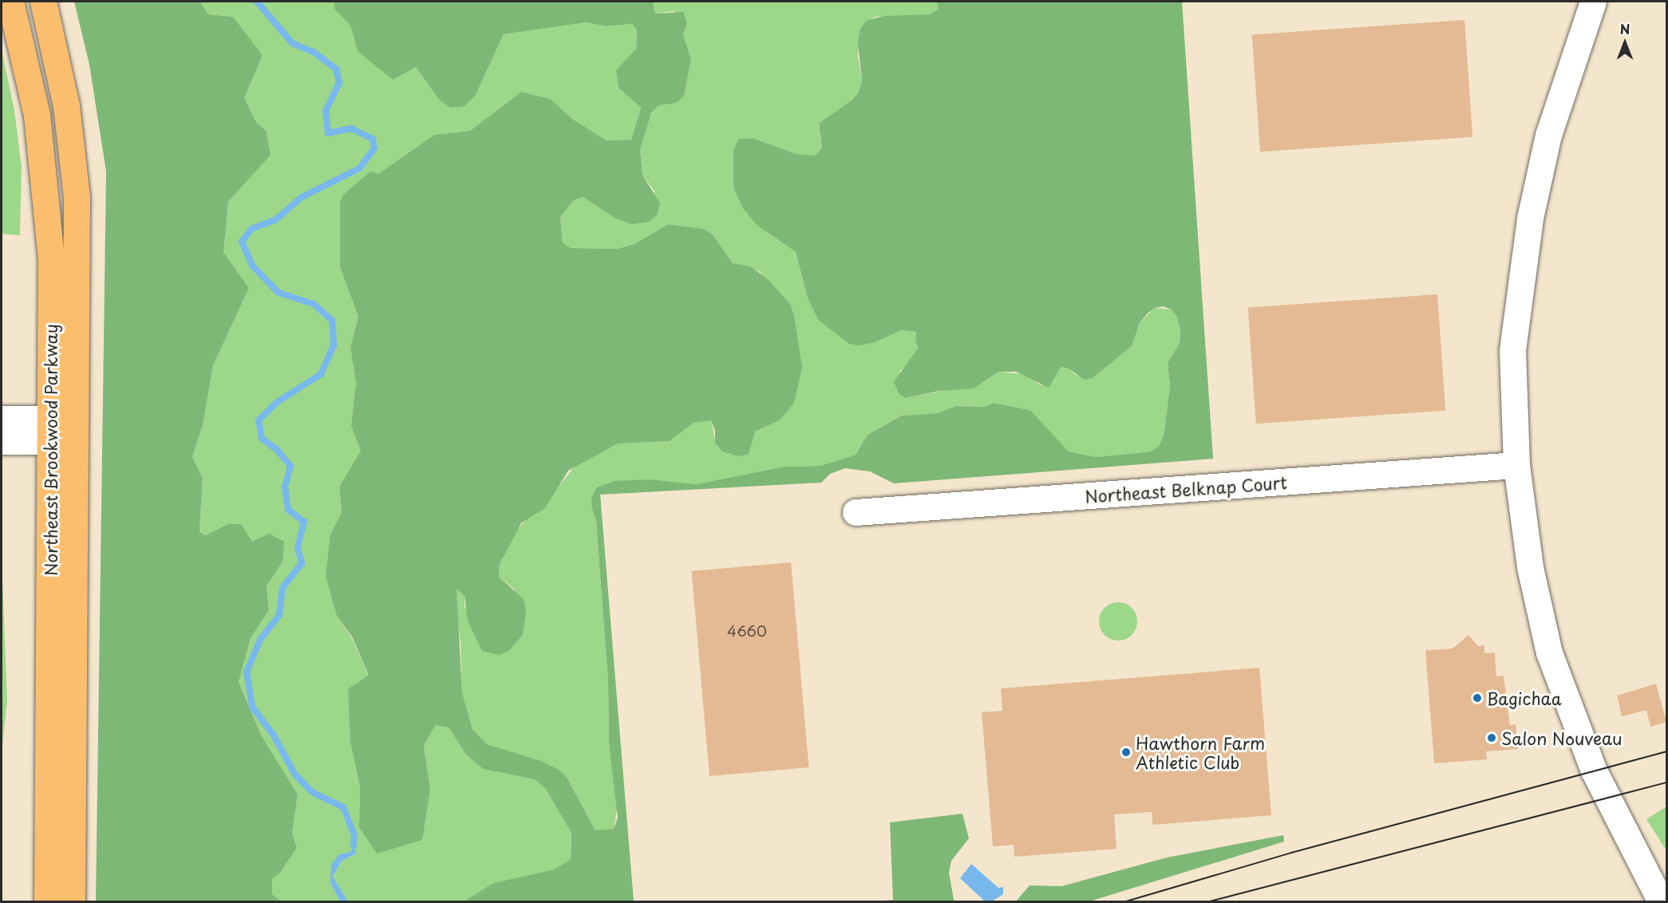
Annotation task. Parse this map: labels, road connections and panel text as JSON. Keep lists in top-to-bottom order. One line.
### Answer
{"streets":{"main road":["Northeast Brookwood Parkway"],"street":["Northeast Belknap Court"]},"places":["Bagichaa","Salon Nouveau","Hawthorn Farm Athletic Club"],"house_numbers":["4660"],"north":"top"}
